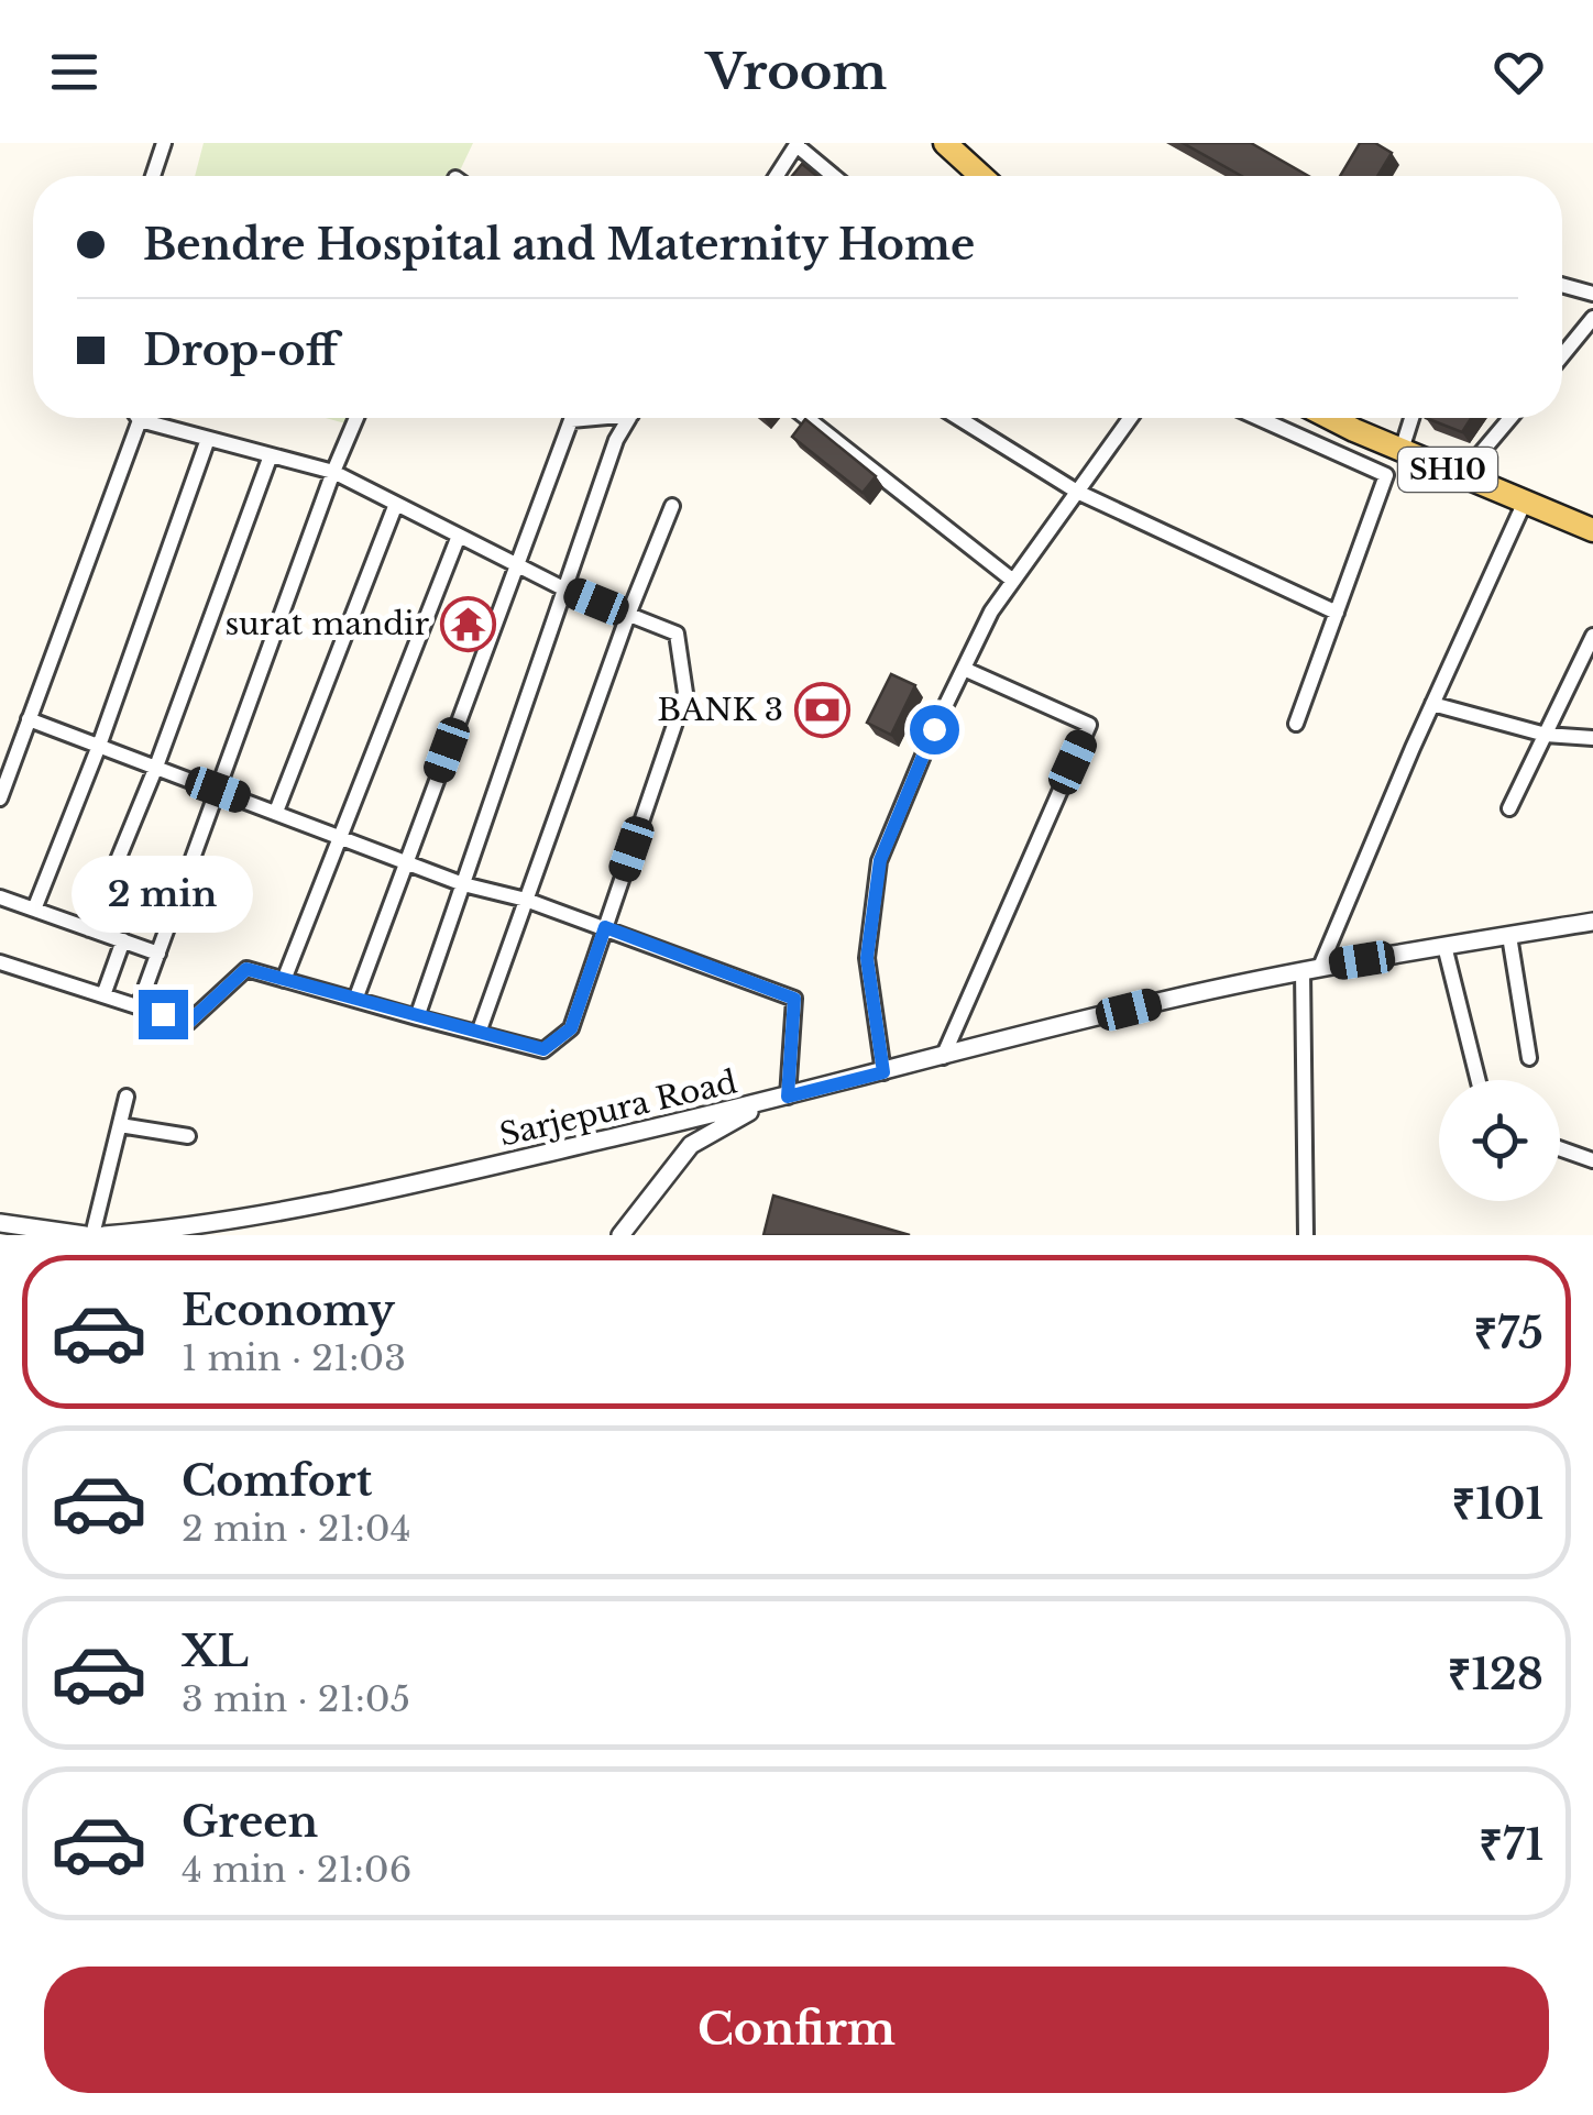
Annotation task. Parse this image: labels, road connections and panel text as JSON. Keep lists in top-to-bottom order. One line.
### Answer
{"streets":{"main road":["SH10"],"street":["Sarjepura Road"]},"places":{"temple":["surat mandir"],"bank":["BANK 3"]},"page":{"header":"Vroom","banner":["Bendre Hospital and Maternity Home","Drop-off"],"bubble":"2 min","list":[{"name":"Economy","note":"1 min · 21:03","value":"₹75"},{"name":"Comfort","note":"2 min · 21:04","value":"₹101"},{"name":"XL","note":"3 min · 21:05","value":"₹128"},{"name":"Green","note":"4 min · 21:06","value":"₹71"}],"buttons":"Confirm"}}
